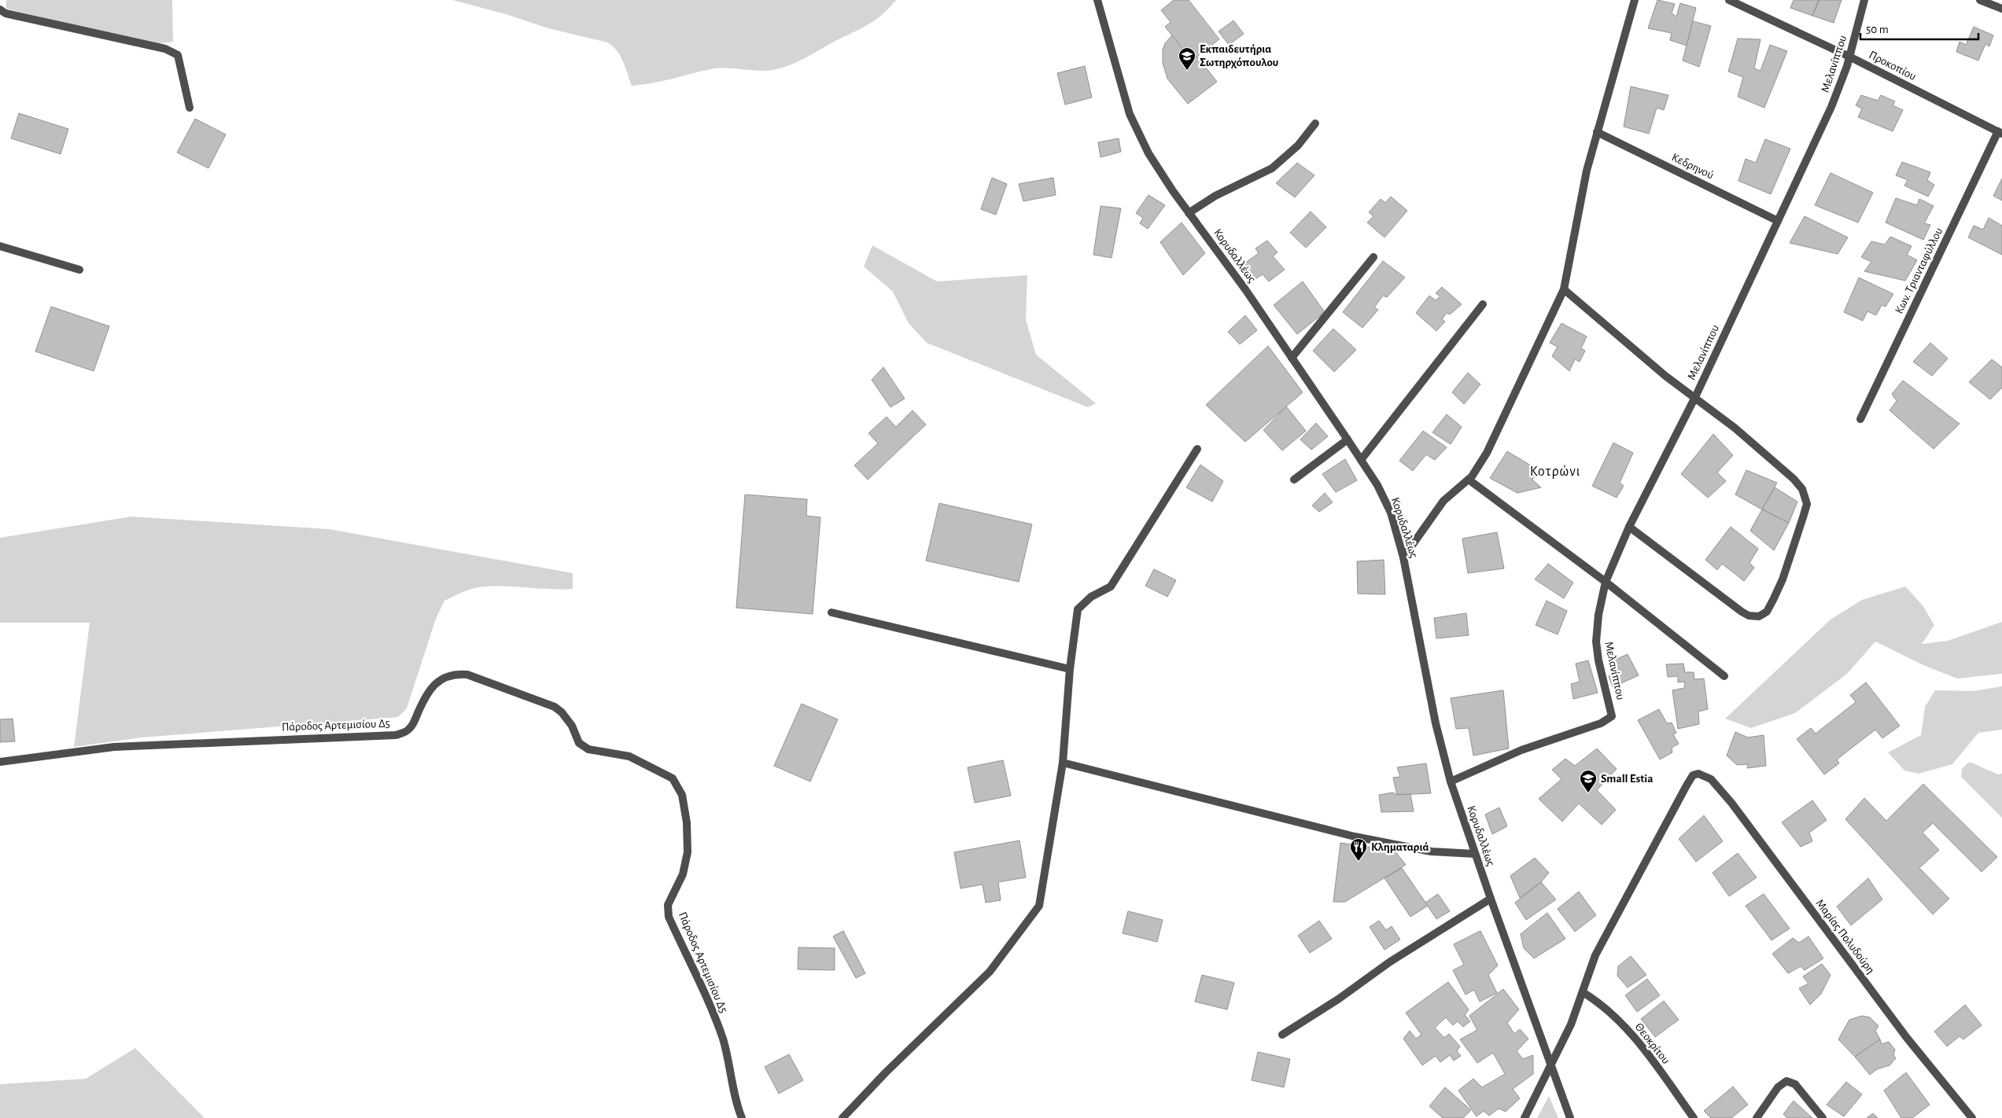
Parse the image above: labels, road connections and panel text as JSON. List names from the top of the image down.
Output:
{
  "streets": {
    "street": [
      "Μελανίππου",
      "Προκοπίου",
      "Κεδρηνού",
      "Κορυδαλλέως",
      "Κων. Τριανταφύλλου",
      "Πάροδος Αρτεμισίου Δ5",
      "Μαρίας Πολυδούρη",
      "Θεοκρίτου"
    ]
  },
  "crossings": [
    ["Μελανίππου", "Προκοπίου"],
    ["Μελανίππου", "Κεδρηνού"],
    ["Μελανίππου", "Κορυδαλλέως"],
    ["Προκοπίου", "Κων. Τριανταφύλλου"],
    ["Μαρίας Πολυδούρη", "Θεοκρίτου"]
  ],
  "districts": ["Κοτρώνι"],
  "places": {
    "school or university": ["Εκπαιδευτήρια Σωτηρχόπουλου", "Small Estia"],
    "restaurant": ["Κληματαριά"]
  },
  "scale_bar": "50 m"
}
